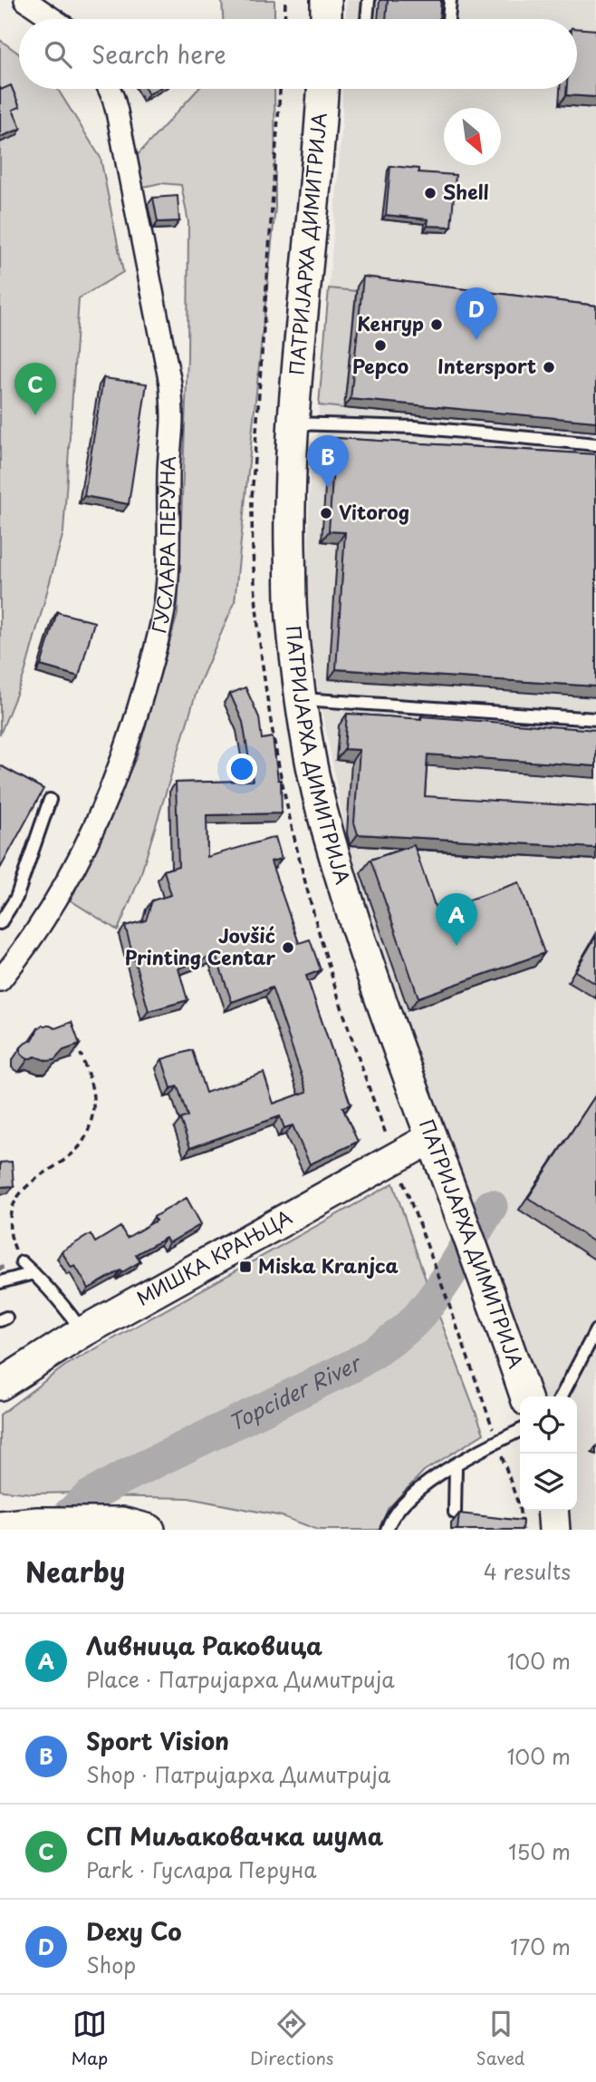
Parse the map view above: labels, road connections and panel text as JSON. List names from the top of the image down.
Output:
{
  "streets": {
    "main road": ["ПАТРИЈАРХА ДИМИТРИЈА", "МИШКА КРАЊЦА"],
    "street": ["ГУСЛАРА ПЕРУНА"]
  },
  "crossings": [
    ["ПАТРИЈАРХА ДИМИТРИЈА", "МИШКА КРАЊЦА"]
  ],
  "water": ["Topcider River"],
  "places": {
    "other": [
      "Shell",
      "Кенгур",
      "Pepco",
      "Intersport",
      "Vitorog",
      "Jovšić Printing Centar"
    ],
    "transit": ["Miska Kranjca"]
  },
  "north": "bottom right",
  "page": {
    "search": "Search here",
    "pins": [
      "D",
      "C",
      "B",
      "A"
    ],
    "heading": ["Nearby", "4 results"],
    "list": [
      {
        "mark": "A",
        "name": "Ливница Раковица",
        "note": "Place · Патријарха Димитрија",
        "value": "100 m"
      },
      {
        "mark": "B",
        "name": "Sport Vision",
        "note": "Shop · Патријарха Димитрија",
        "value": "100 m"
      },
      {
        "mark": "C",
        "name": "СП Миљаковачка шума",
        "note": "Park · Гуслара Перуна",
        "value": "150 m"
      },
      {
        "mark": "D",
        "name": "Dexy Co",
        "note": "Shop",
        "value": "170 m"
      }
    ],
    "nav": ["Map", "Directions", "Saved"]
  }
}
